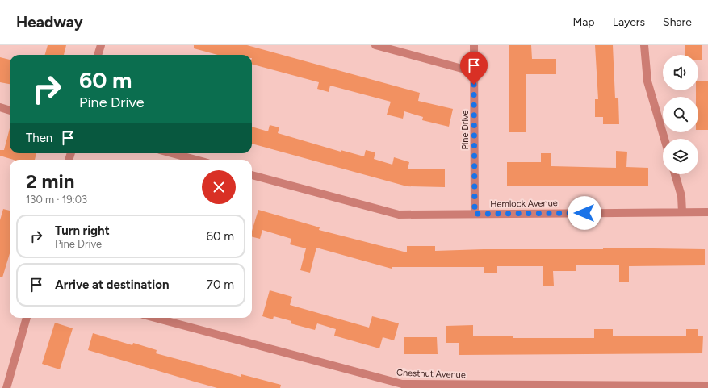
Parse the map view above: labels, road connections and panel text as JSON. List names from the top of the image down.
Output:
{
  "streets": {
    "street": ["Pine Drive", "Hemlock Avenue", "Chestnut Avenue"]
  },
  "crossings": [
    ["Pine Drive", "Hemlock Avenue"]
  ],
  "page": {
    "header": "Headway",
    "nav": ["Map", "Layers", "Share"],
    "turn": ["60 m", "Pine Drive"],
    "then": "Then",
    "heading": ["2 min", "130 m · 19:03"],
    "list": [
      {
        "name": "Turn right",
        "note": "Pine Drive",
        "value": "60 m"
      },
      {
        "name": "Arrive at destination",
        "value": "70 m"
      }
    ]
  }
}
